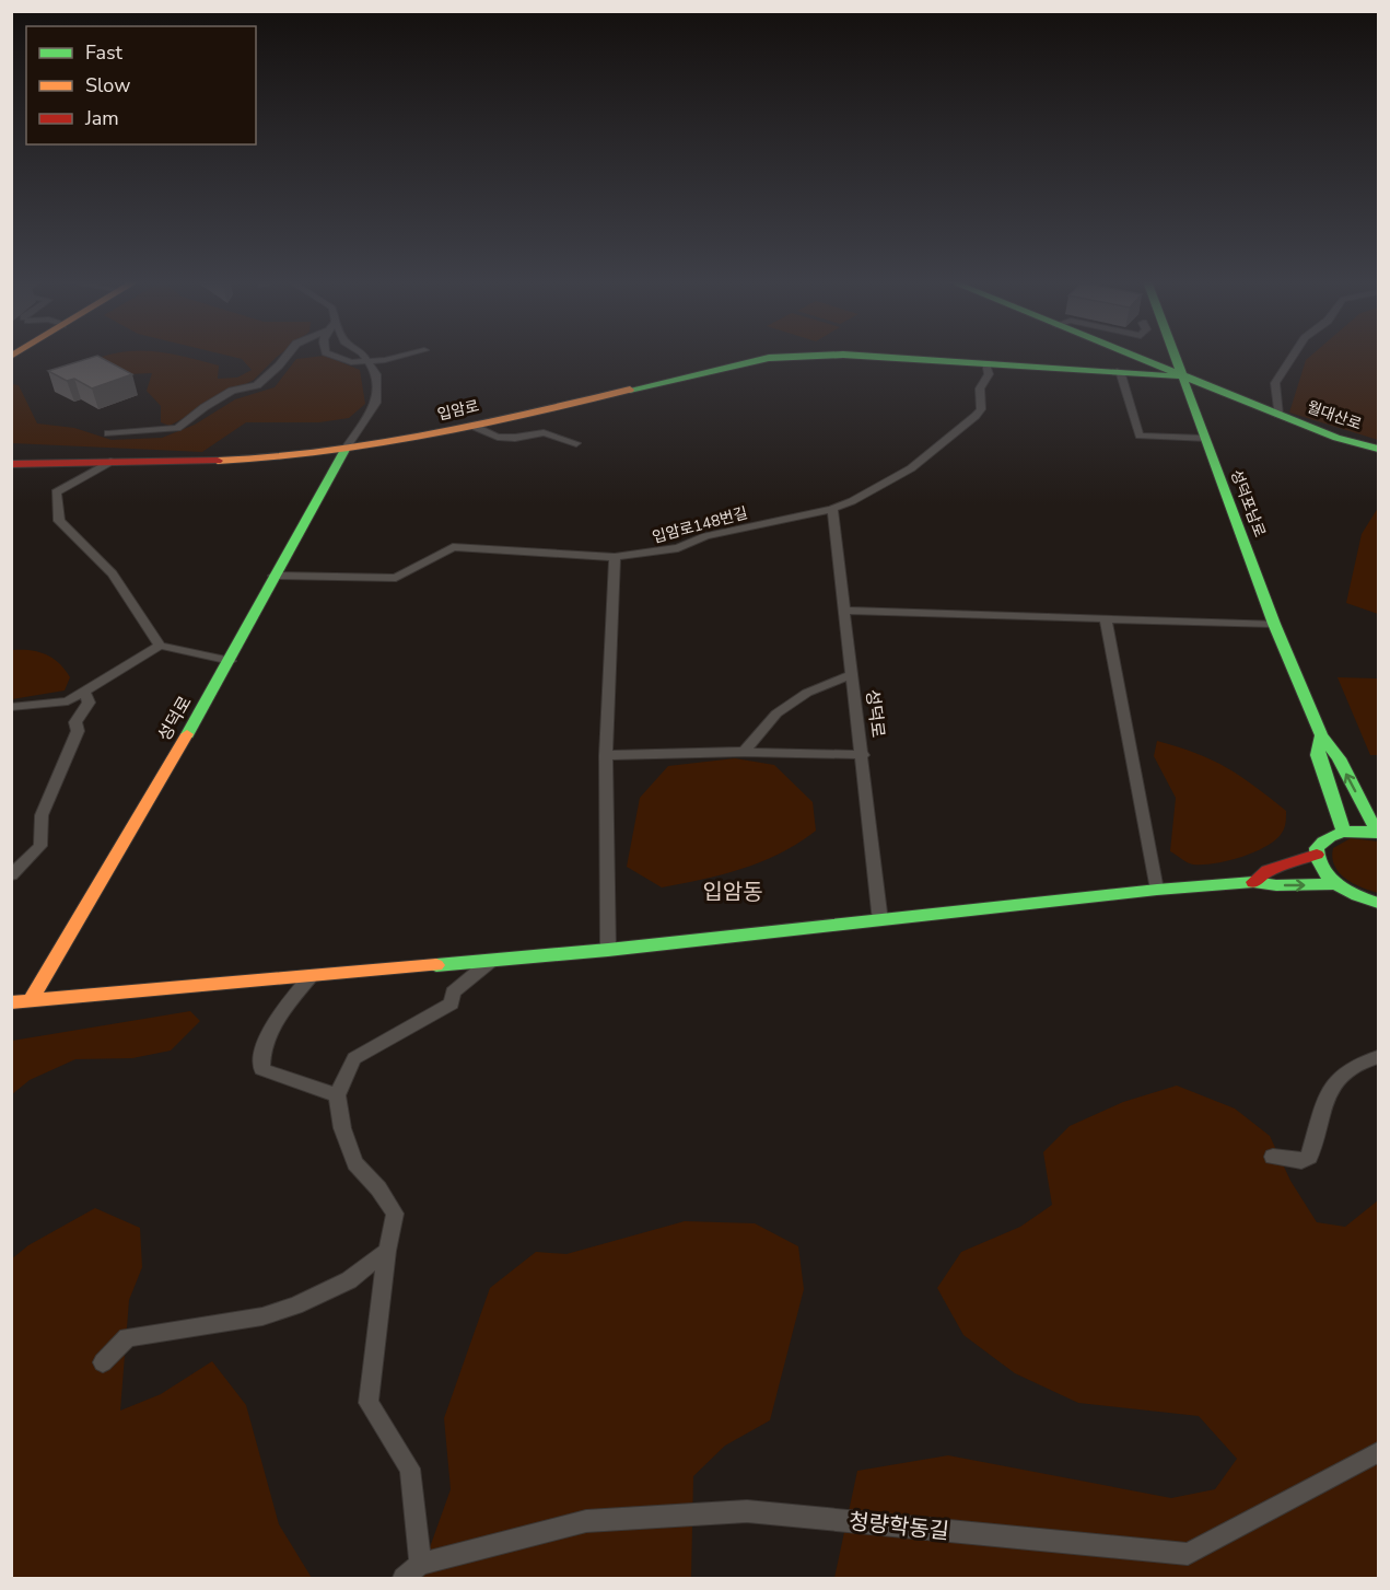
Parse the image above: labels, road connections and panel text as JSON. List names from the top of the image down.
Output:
{
  "streets": {
    "street": [
      "입암로",
      "월대산로",
      "성덕포남로",
      "입암로148번길",
      "성덕로",
      "청량학동길"
    ]
  },
  "crossings": [
    ["입암로", "월대산로"],
    ["입암로", "성덕포남로"],
    ["입암로", "입암로148번길"],
    ["입암로", "성덕로"],
    ["월대산로", "성덕포남로"],
    ["입암로148번길", "성덕로"]
  ],
  "districts": ["입암동"],
  "legend": ["Fast", "Slow", "Jam"]
}
